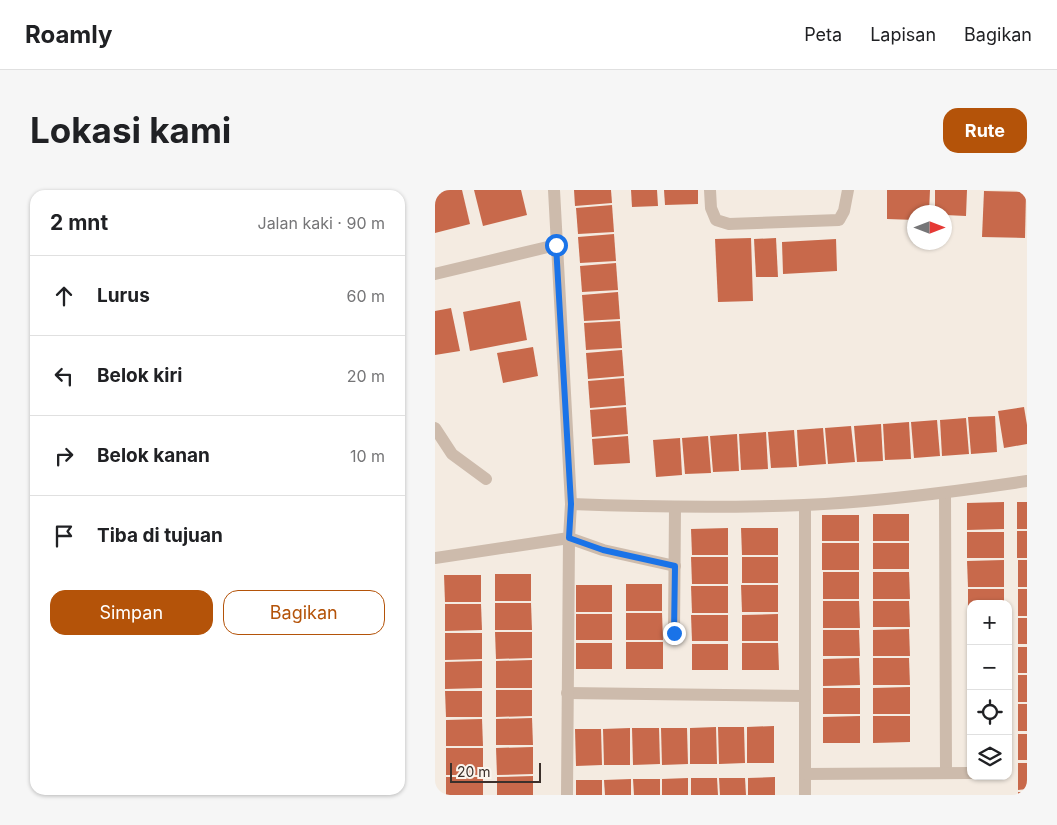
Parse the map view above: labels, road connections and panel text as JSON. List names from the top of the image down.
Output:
{
  "scale_bar": "20 m",
  "north": "right",
  "page": {
    "header": "Roamly",
    "nav": ["Peta", "Lapisan", "Bagikan"],
    "buttons": [
      "Rute",
      ["Simpan", "Bagikan"]
    ],
    "title": "Lokasi kami",
    "heading": ["2 mnt", "Jalan kaki · 90 m"],
    "list": [
      ["Lurus", "60 m"],
      ["Belok kiri", "20 m"],
      ["Belok kanan", "10 m"],
      "Tiba di tujuan"
    ],
    "map_buttons": ["+", "−"],
    "scale": "20 m"
  }
}
